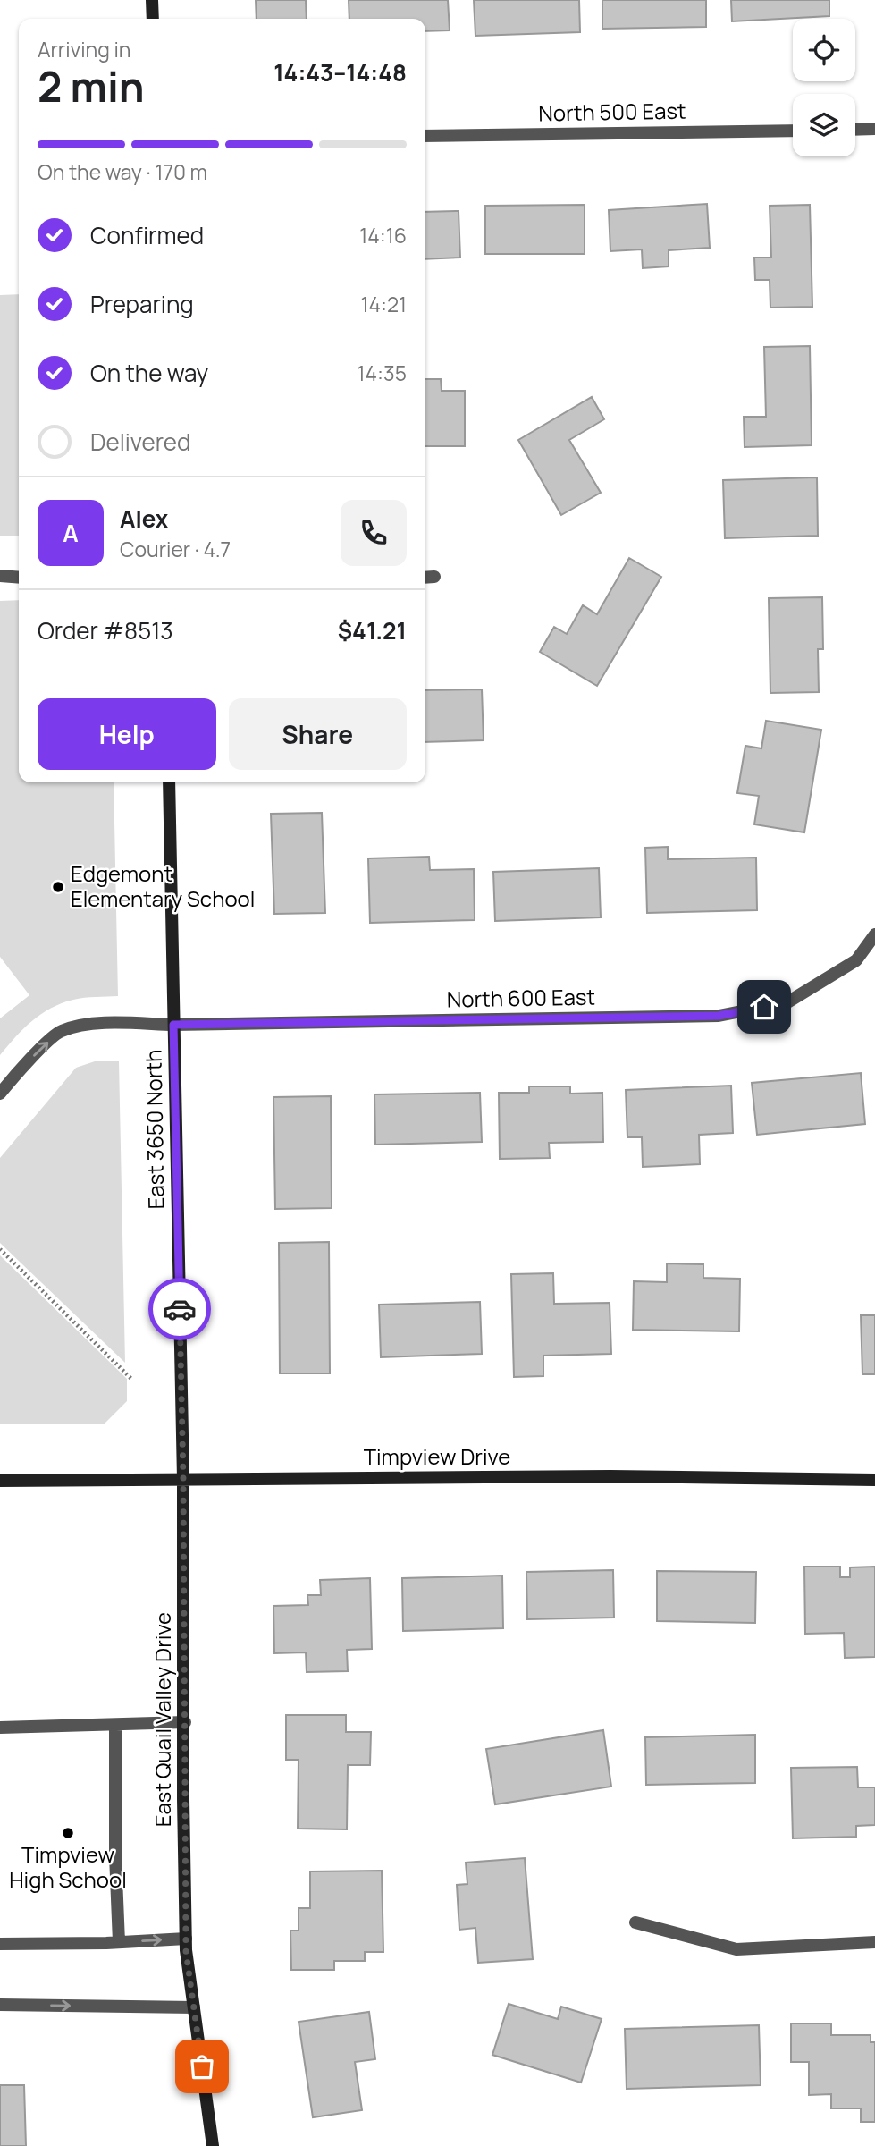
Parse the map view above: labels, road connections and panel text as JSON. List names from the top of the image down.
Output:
{
  "streets": {
    "street": [
      "North 500 East",
      "North 600 East",
      "East 3650 North",
      "Timpview Drive",
      "East Quail Valley Drive"
    ]
  },
  "crossings": [
    ["North 600 East", "East 3650 North"],
    ["East 3650 North", "Timpview Drive"],
    ["East 3650 North", "East Quail Valley Drive"],
    ["Timpview Drive", "East Quail Valley Drive"]
  ],
  "places": ["Edgemont Elementary School", "Timpview High School"],
  "page": {
    "heading": ["2 min", "Arriving in", "14:43–14:48"],
    "panel": [
      "Alex",
      "Courier · 4.7",
      "Order #8513",
      "$41.21"
    ],
    "bar": "On the way · 170 m",
    "list": [
      ["Confirmed", "14:16"],
      ["Preparing", "14:21"],
      ["On the way", "14:35"],
      "Delivered"
    ],
    "round": "A",
    "buttons": ["Help", "Share"]
  }
}
